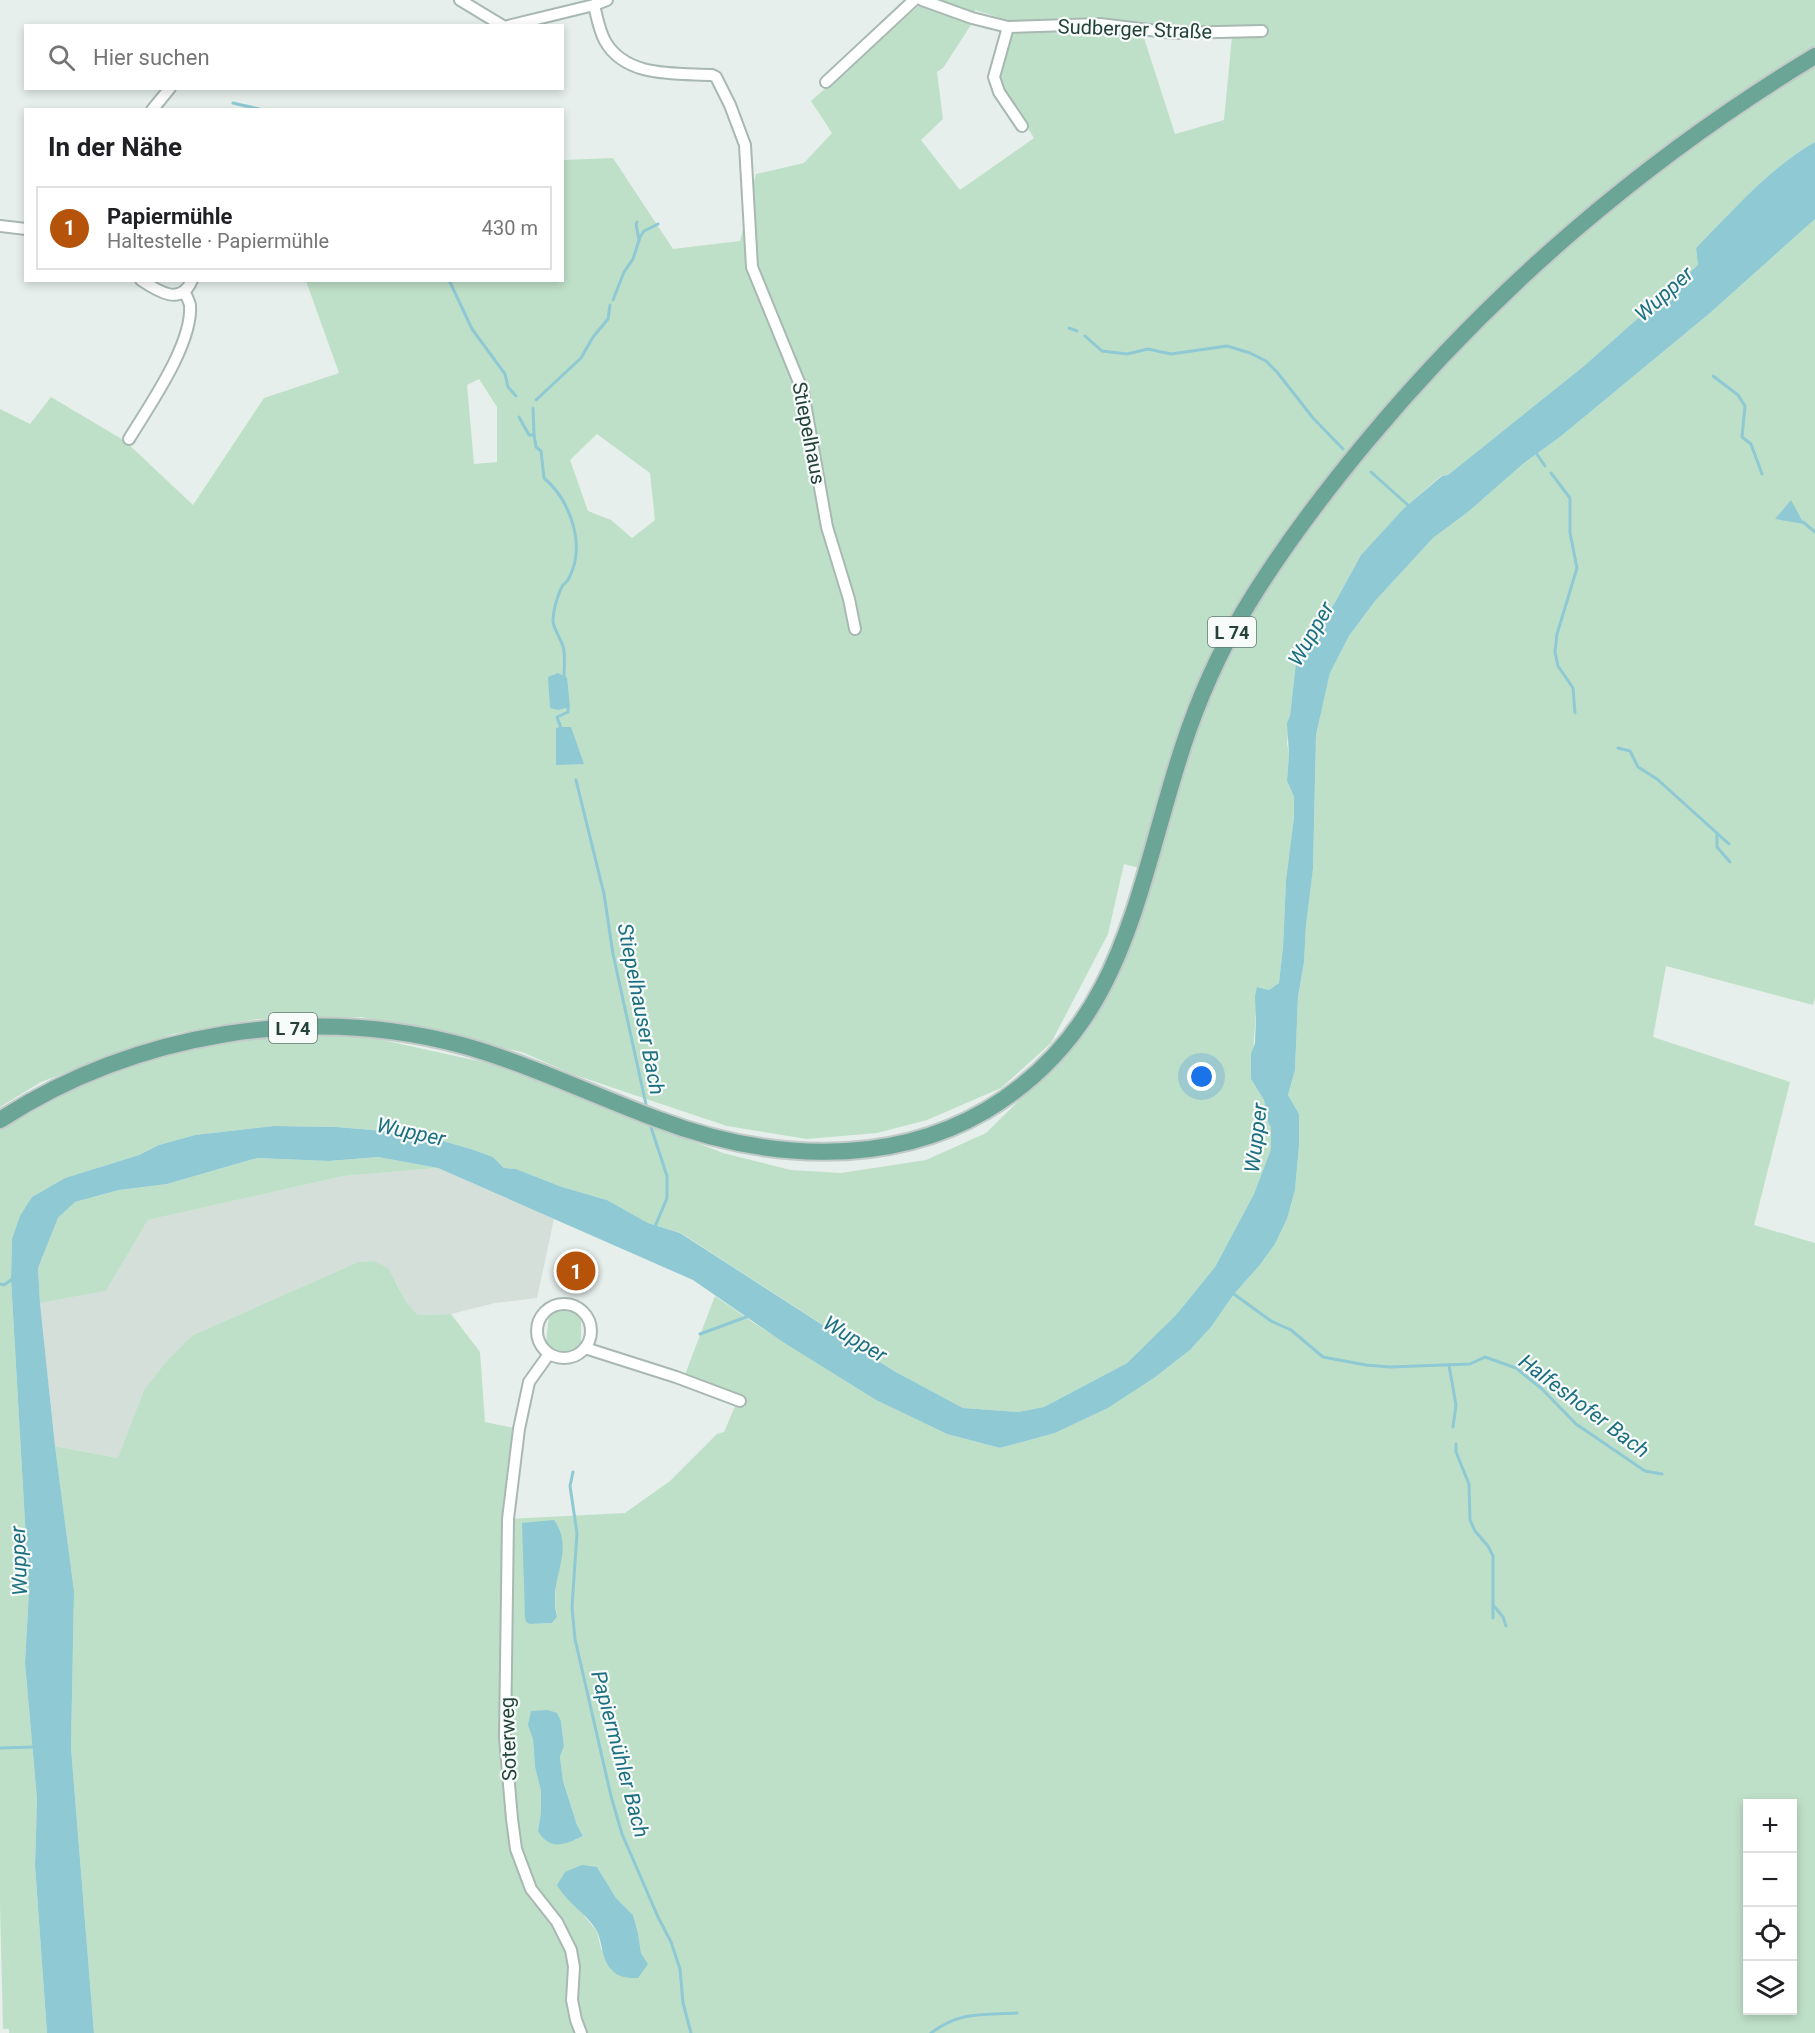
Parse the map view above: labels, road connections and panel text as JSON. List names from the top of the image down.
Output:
{
  "streets": {
    "main road": ["L 74"],
    "street": ["Sudberger Straße", "Stiepelhaus", "Soterweg"]
  },
  "water": [
    "Wupper",
    "Stiepelhauser Bach",
    "Halfeshofer Bach",
    "Papiermühler Bach"
  ],
  "page": {
    "search": "Hier suchen",
    "heading": "In der Nähe",
    "list": [
      {
        "mark": "1",
        "name": "Papiermühle",
        "note": "Haltestelle · Papiermühle",
        "value": "430 m"
      }
    ],
    "pins": "1",
    "map_buttons": ["+", "−"]
  }
}
